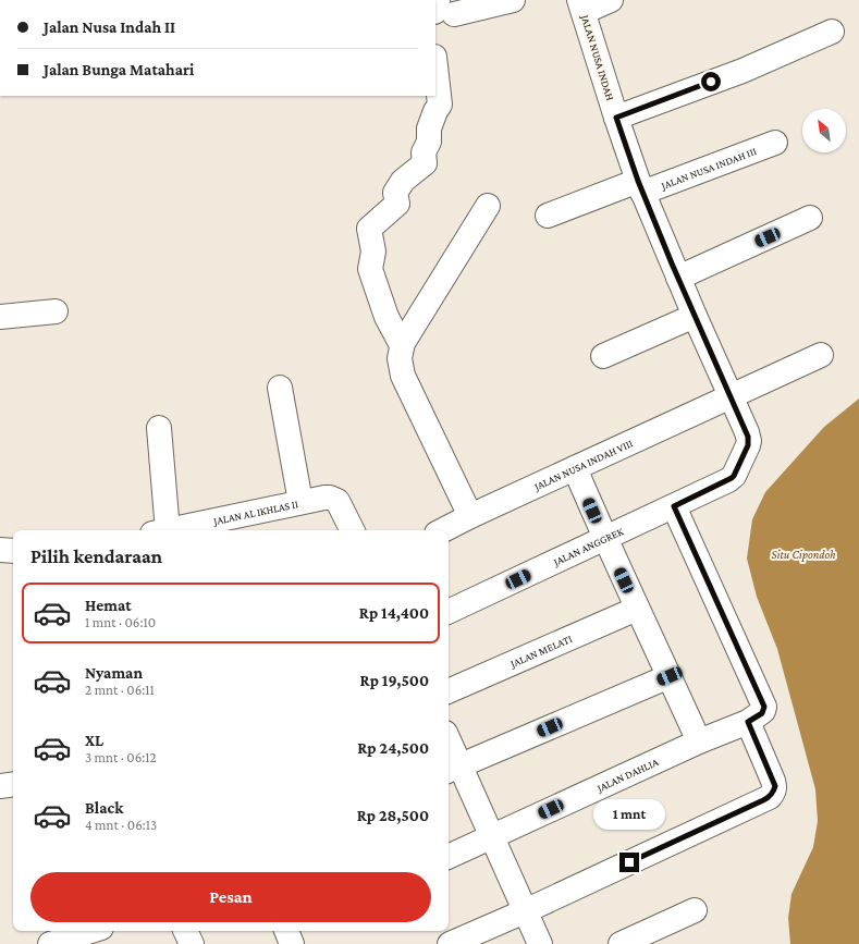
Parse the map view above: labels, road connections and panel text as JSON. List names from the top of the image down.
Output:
{
  "streets": {
    "street": [
      "JALAN NUSA INDAH",
      "JALAN NUSA INDAH III",
      "JALAN NUSA INDAH VIII",
      "JALAN AL IKHLAS II",
      "JALAN ANGGREK",
      "JALAN MELATI",
      "JALAN DAHLIA"
    ]
  },
  "crossings": [
    ["JALAN NUSA INDAH", "JALAN NUSA INDAH III"],
    ["JALAN NUSA INDAH", "JALAN NUSA INDAH VIII"],
    ["JALAN NUSA INDAH", "JALAN ANGGREK"]
  ],
  "water": ["Situ Cipondoh"],
  "north": "top left",
  "page": {
    "banner": ["Jalan Nusa Indah II", "Jalan Bunga Matahari"],
    "heading": "Pilih kendaraan",
    "list": [
      {
        "name": "Hemat",
        "note": "1 mnt · 06:10",
        "value": "Rp 14,400"
      },
      {
        "name": "Nyaman",
        "note": "2 mnt · 06:11",
        "value": "Rp 19,500"
      },
      {
        "name": "XL",
        "note": "3 mnt · 06:12",
        "value": "Rp 24,500"
      },
      {
        "name": "Black",
        "note": "4 mnt · 06:13",
        "value": "Rp 28,500"
      }
    ],
    "bubble": "1 mnt",
    "buttons": "Pesan"
  }
}
